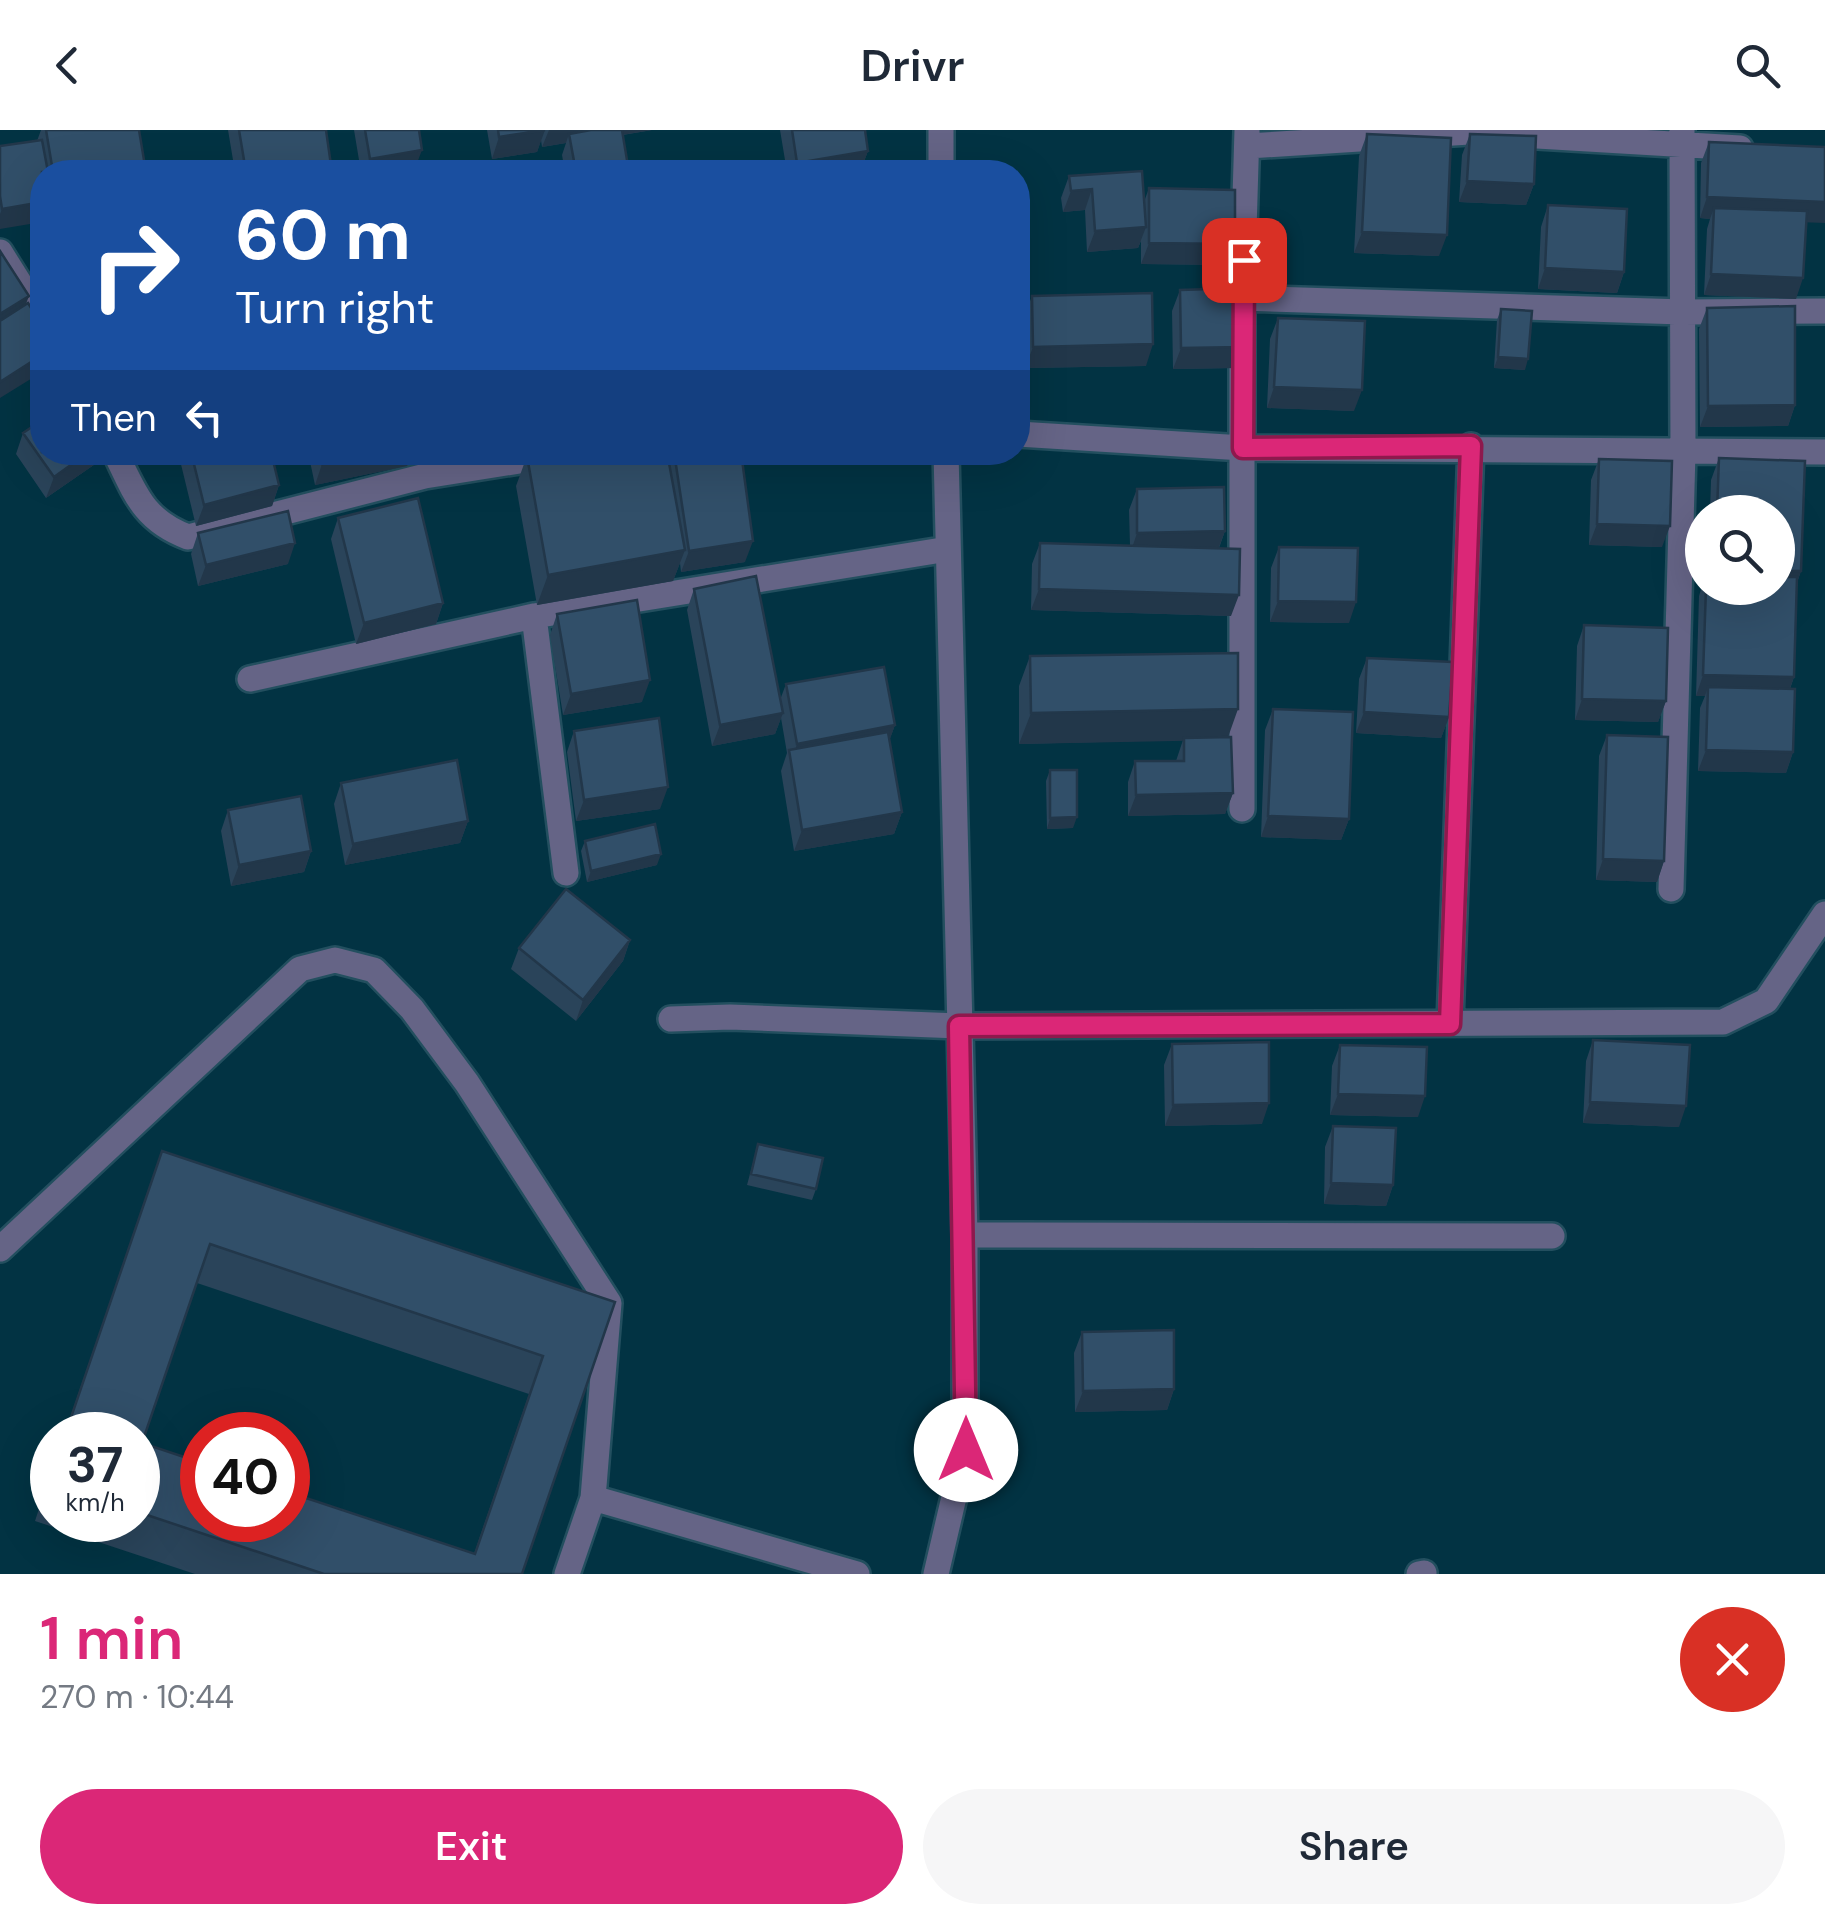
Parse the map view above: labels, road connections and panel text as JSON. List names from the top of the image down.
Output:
{
  "page": {
    "header": "Drivr",
    "turn": ["60 m", "Turn right"],
    "then": "Then",
    "speed": "37 km/h",
    "limit": "40",
    "heading": ["1 min", "270 m · 10:44"],
    "buttons": ["Exit", "Share"]
  }
}
